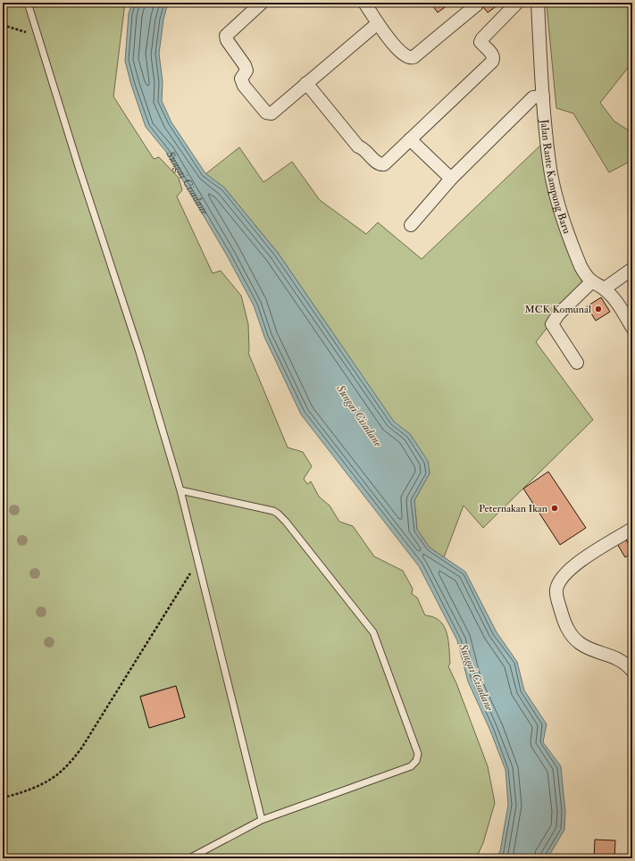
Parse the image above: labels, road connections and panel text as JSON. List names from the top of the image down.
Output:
{
  "streets": {
    "street": ["Jalan Rante Kampung Baru"]
  },
  "water": ["Sungai Cisadane"],
  "places": ["MCK Komunal", "Peternakan Ikan"]
}
